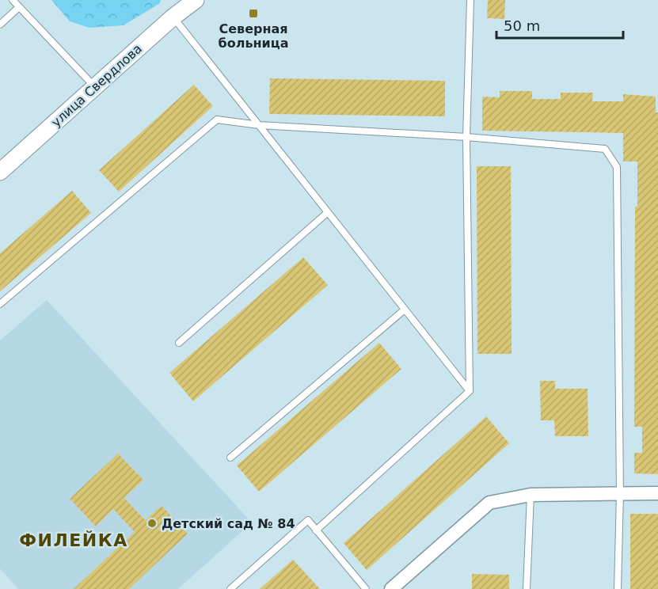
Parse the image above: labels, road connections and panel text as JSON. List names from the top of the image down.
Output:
{
  "streets": {
    "street": ["улица Свердлова"]
  },
  "districts": ["ФИЛЕЙКА"],
  "places": {
    "transit": ["Северная больница"],
    "other": ["Детский сад № 84"]
  },
  "scale_bar": "50 m"
}
